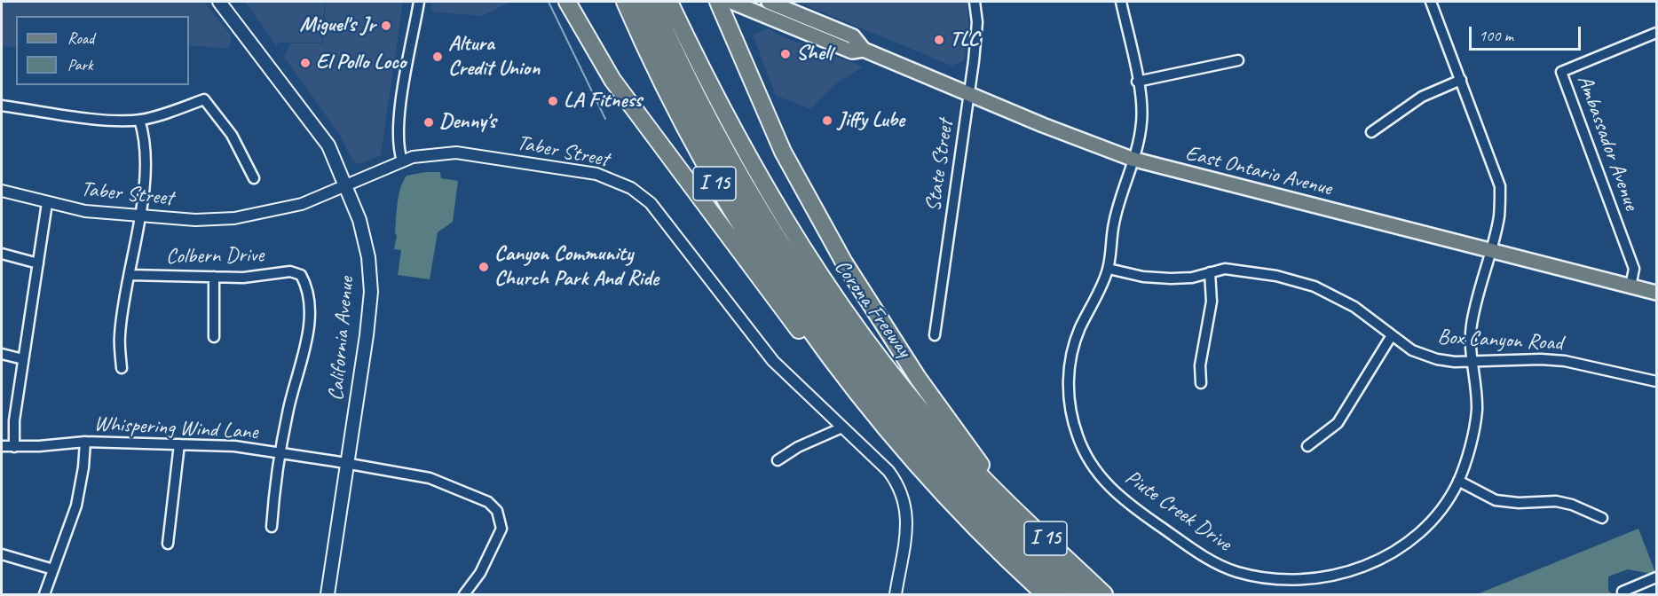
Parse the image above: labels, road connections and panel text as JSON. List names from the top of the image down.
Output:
{
  "streets": {
    "highway": ["I 15", "Corona Freeway"],
    "main road": ["East Ontario Avenue", "California Avenue"],
    "street": [
      "Ambassador Avenue",
      "Taber Street",
      "State Street",
      "Colbern Drive",
      "Box Canyon Road",
      "Whispering Wind Lane",
      "Piute Creek Drive"
    ]
  },
  "crossings": [
    ["Ambassador Avenue", "East Ontario Avenue"],
    ["Taber Street", "California Avenue"],
    ["State Street", "East Ontario Avenue"],
    ["East Ontario Avenue", "Piute Creek Drive"],
    ["Colbern Drive", "Whispering Wind Lane"],
    ["California Avenue", "Whispering Wind Lane"],
    ["Box Canyon Road", "Piute Creek Drive"]
  ],
  "places": [
    "Miguel's Jr",
    "TLC",
    "Shell",
    "Altura Credit Union",
    "El Pollo Loco",
    "LA Fitness",
    "Jiffy Lube",
    "Denny's",
    "Canyon Community Church Park And Ride"
  ],
  "legend": ["Road", "Park"],
  "scale_bar": "100 m"
}
